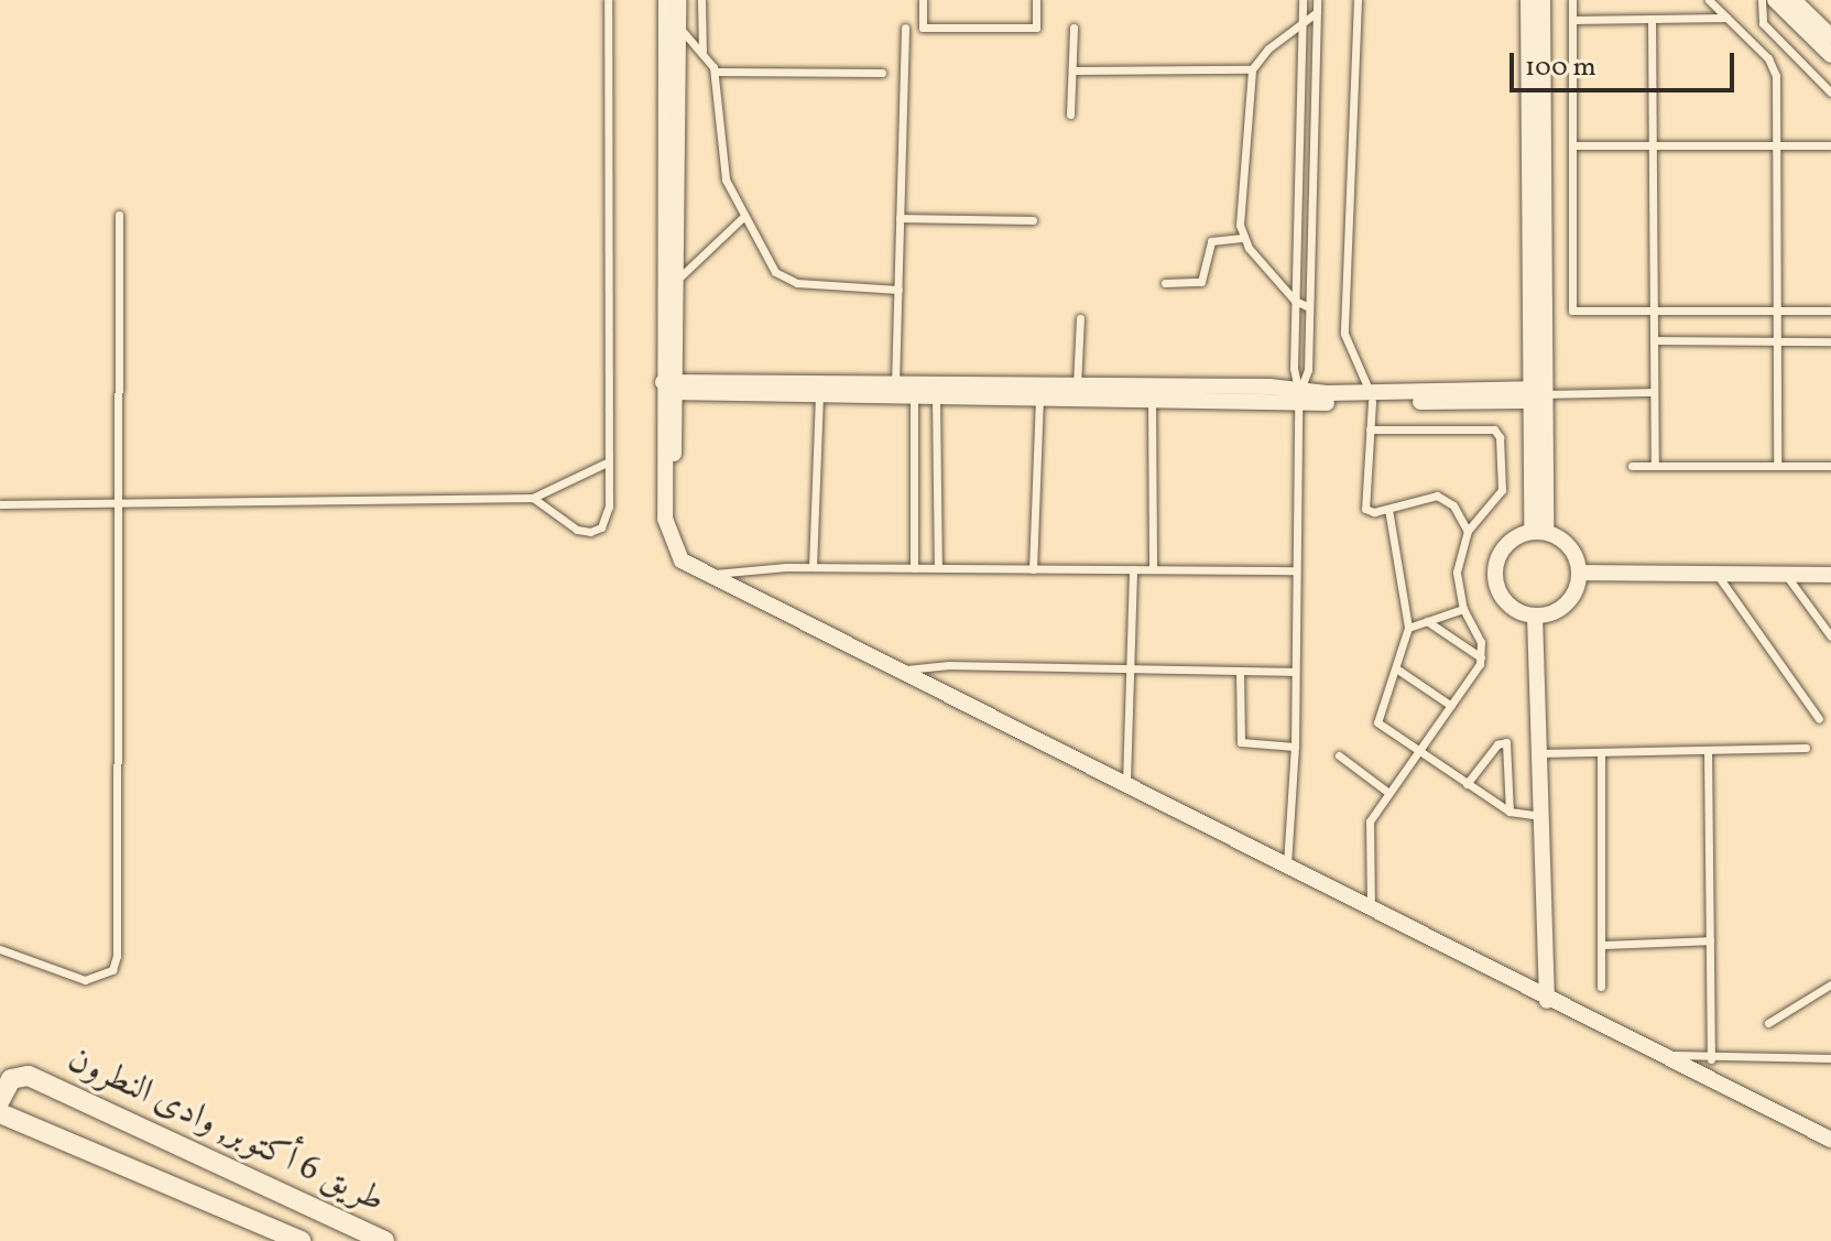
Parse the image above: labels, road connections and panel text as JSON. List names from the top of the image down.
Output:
{
  "streets": {
    "street": ["طريق 6 أكتوبر, وادى النطرون"]
  },
  "scale_bar": "100 m"
}
